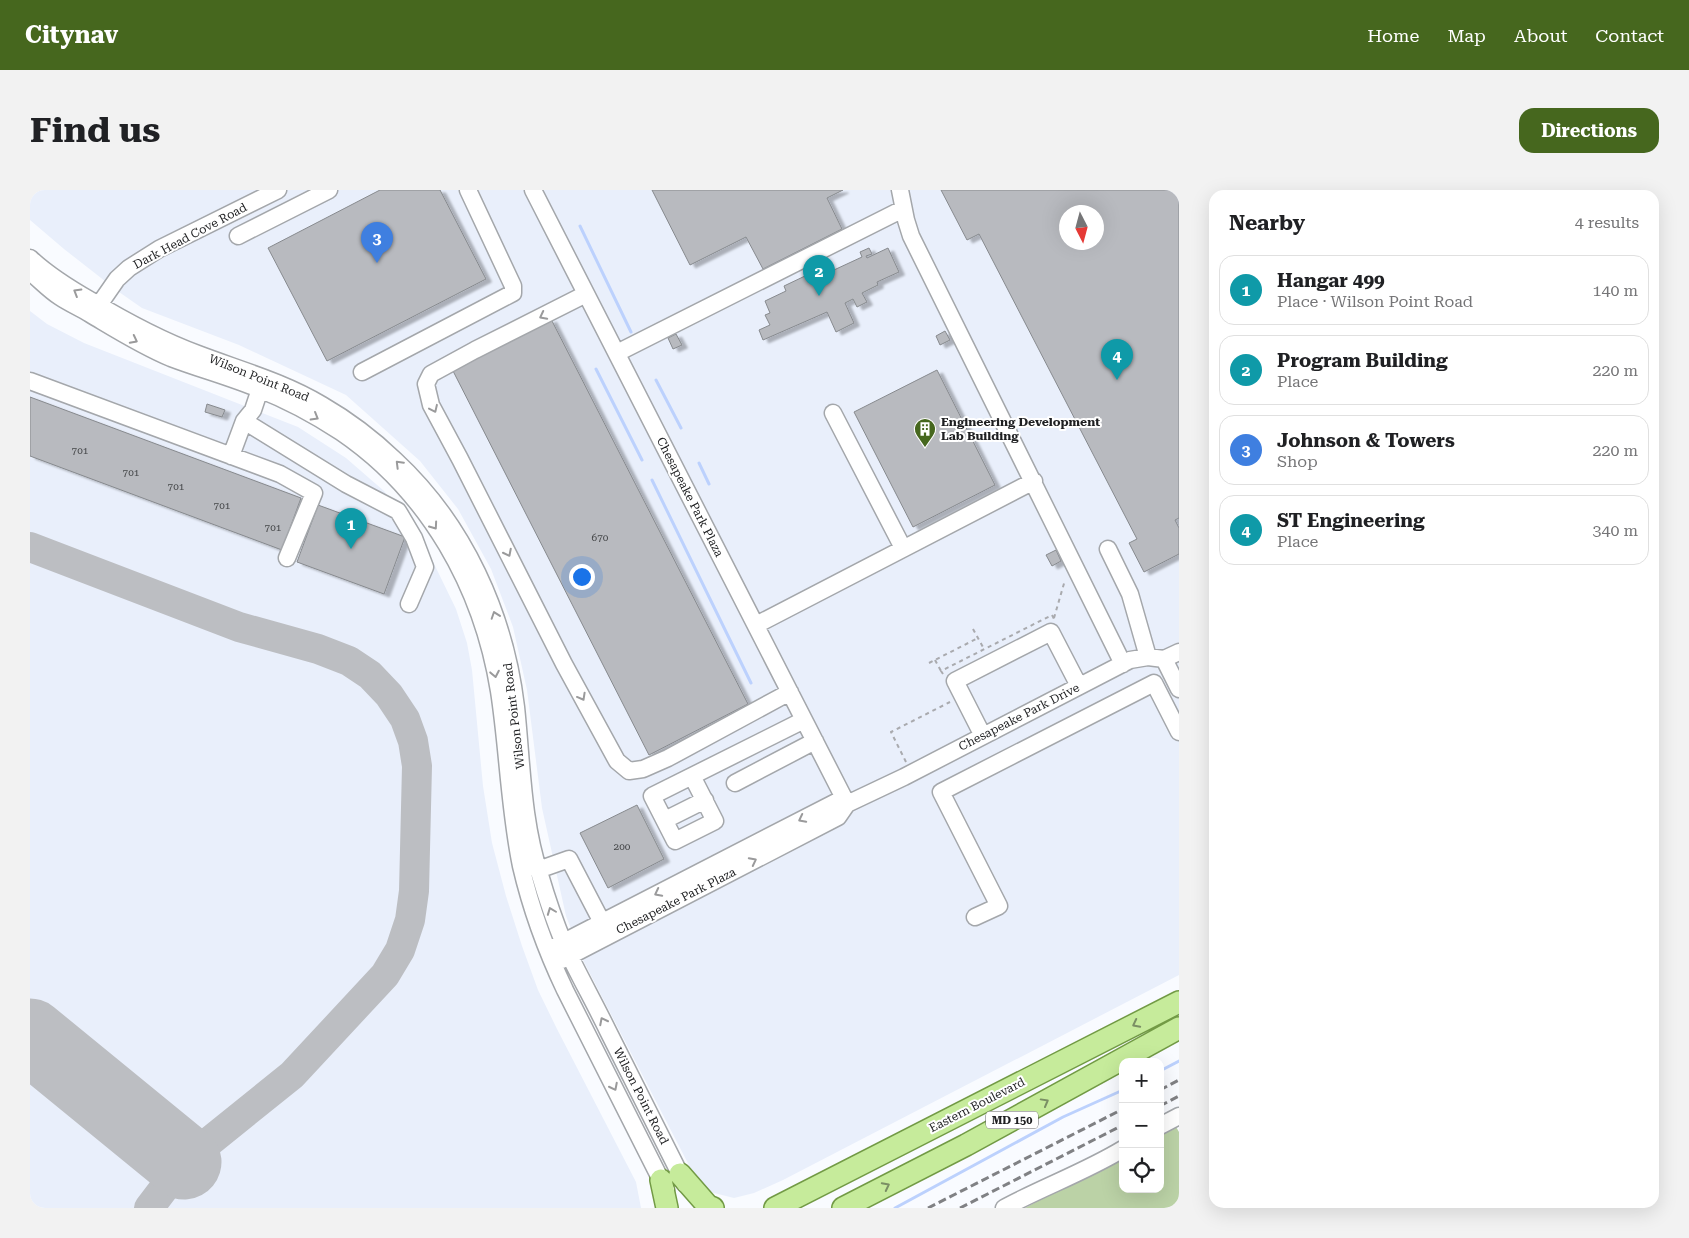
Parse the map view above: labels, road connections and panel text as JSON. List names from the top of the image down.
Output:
{
  "streets": {
    "main road": ["Eastern Boulevard", "MD 150"],
    "street": [
      "Dark Head Cove Road",
      "Wilson Point Road",
      "Chesapeake Park Plaza",
      "Chesapeake Park Drive"
    ]
  },
  "crossings": [
    ["Dark Head Cove Road", "Wilson Point Road"],
    ["Wilson Point Road", "Chesapeake Park Plaza"],
    ["Chesapeake Park Plaza", "Chesapeake Park Drive"]
  ],
  "places": {
    "building": ["Engineering Development Lab Building"]
  },
  "house_numbers": [
    "701",
    "701",
    "701",
    "701",
    "701",
    "670",
    "200"
  ],
  "north": "bottom",
  "page": {
    "header": "Citynav",
    "nav": [
      "Home",
      "Map",
      "About",
      "Contact"
    ],
    "buttons": "Directions",
    "title": "Find us",
    "heading": ["Nearby", "4 results"],
    "pins": [
      "3",
      "2",
      "4",
      "1"
    ],
    "list": [
      {
        "mark": "1",
        "name": "Hangar 499",
        "note": "Place · Wilson Point Road",
        "value": "140 m"
      },
      {
        "mark": "2",
        "name": "Program Building",
        "note": "Place",
        "value": "220 m"
      },
      {
        "mark": "3",
        "name": "Johnson & Towers",
        "note": "Shop",
        "value": "220 m"
      },
      {
        "mark": "4",
        "name": "ST Engineering",
        "note": "Place",
        "value": "340 m"
      }
    ],
    "map_buttons": ["+", "−"]
  }
}
